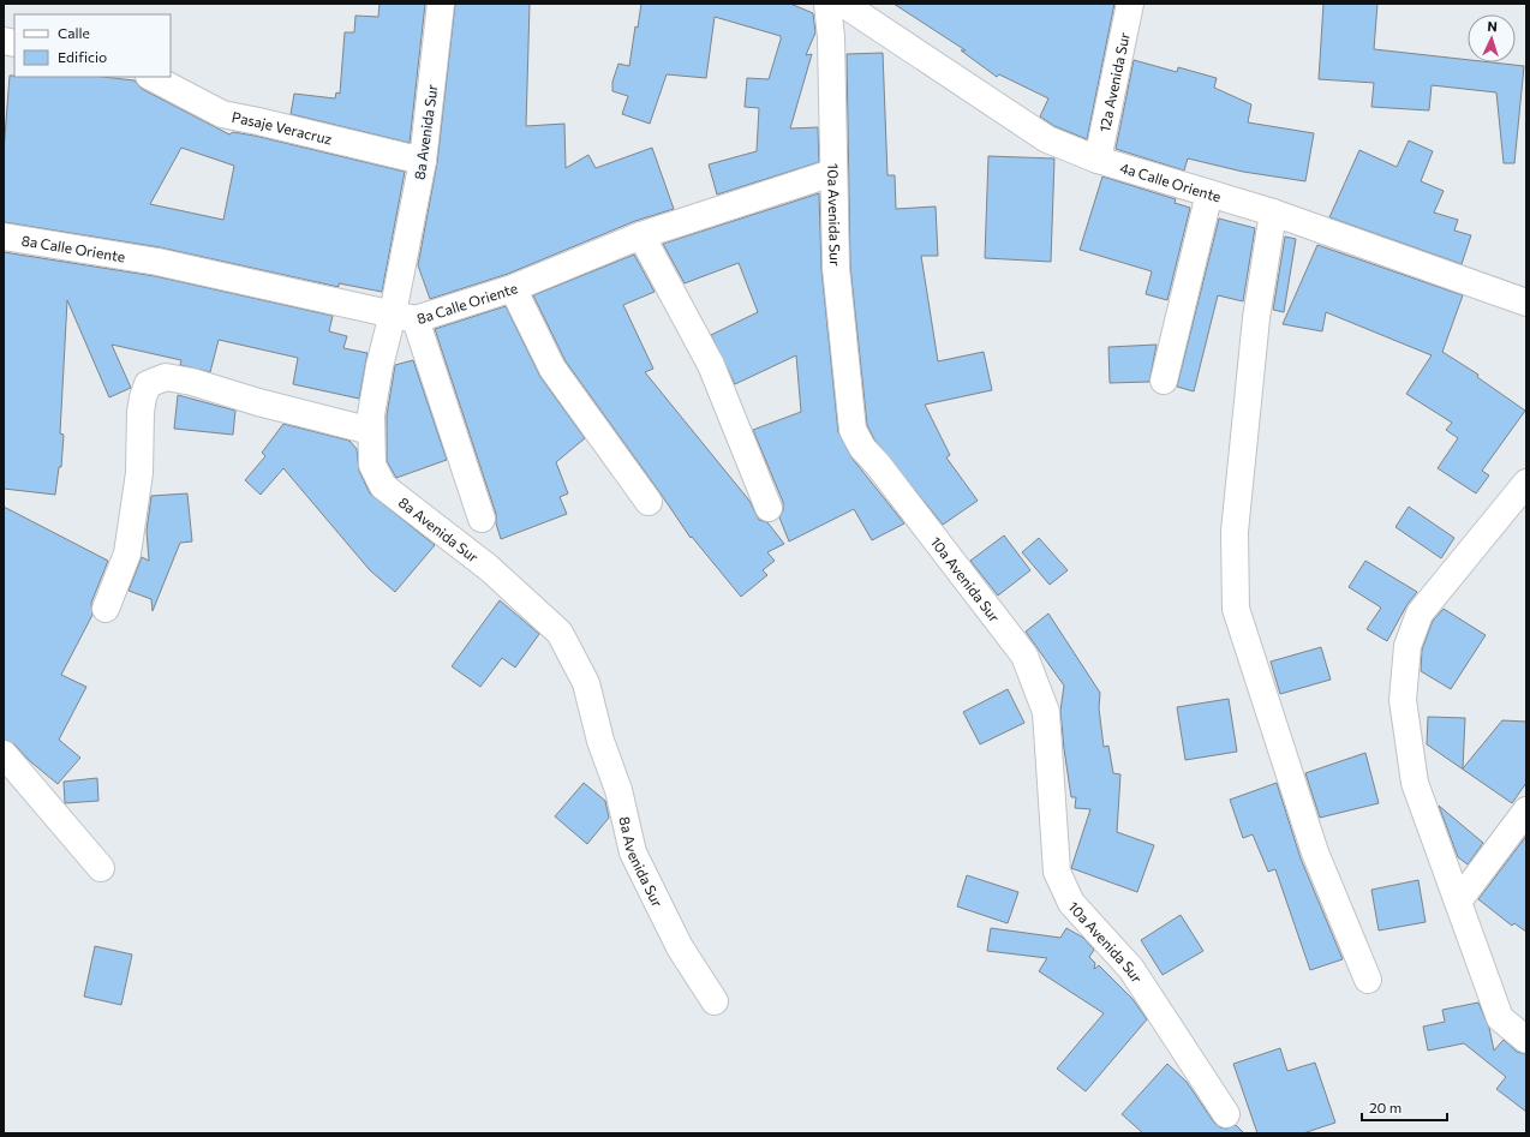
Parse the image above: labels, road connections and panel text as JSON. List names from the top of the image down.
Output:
{
  "streets": {
    "street": [
      "12a Avenida Sur",
      "Pasaje Veracruz",
      "8a Avenida Sur",
      "4a Calle Oriente",
      "10a Avenida Sur",
      "8a Calle Oriente"
    ]
  },
  "crossings": [
    ["12a Avenida Sur", "4a Calle Oriente"],
    ["Pasaje Veracruz", "8a Avenida Sur"],
    ["8a Avenida Sur", "8a Calle Oriente"],
    ["10a Avenida Sur", "8a Calle Oriente"]
  ],
  "legend": ["Calle", "Edificio"],
  "scale_bar": "20 m",
  "north": "top"
}
